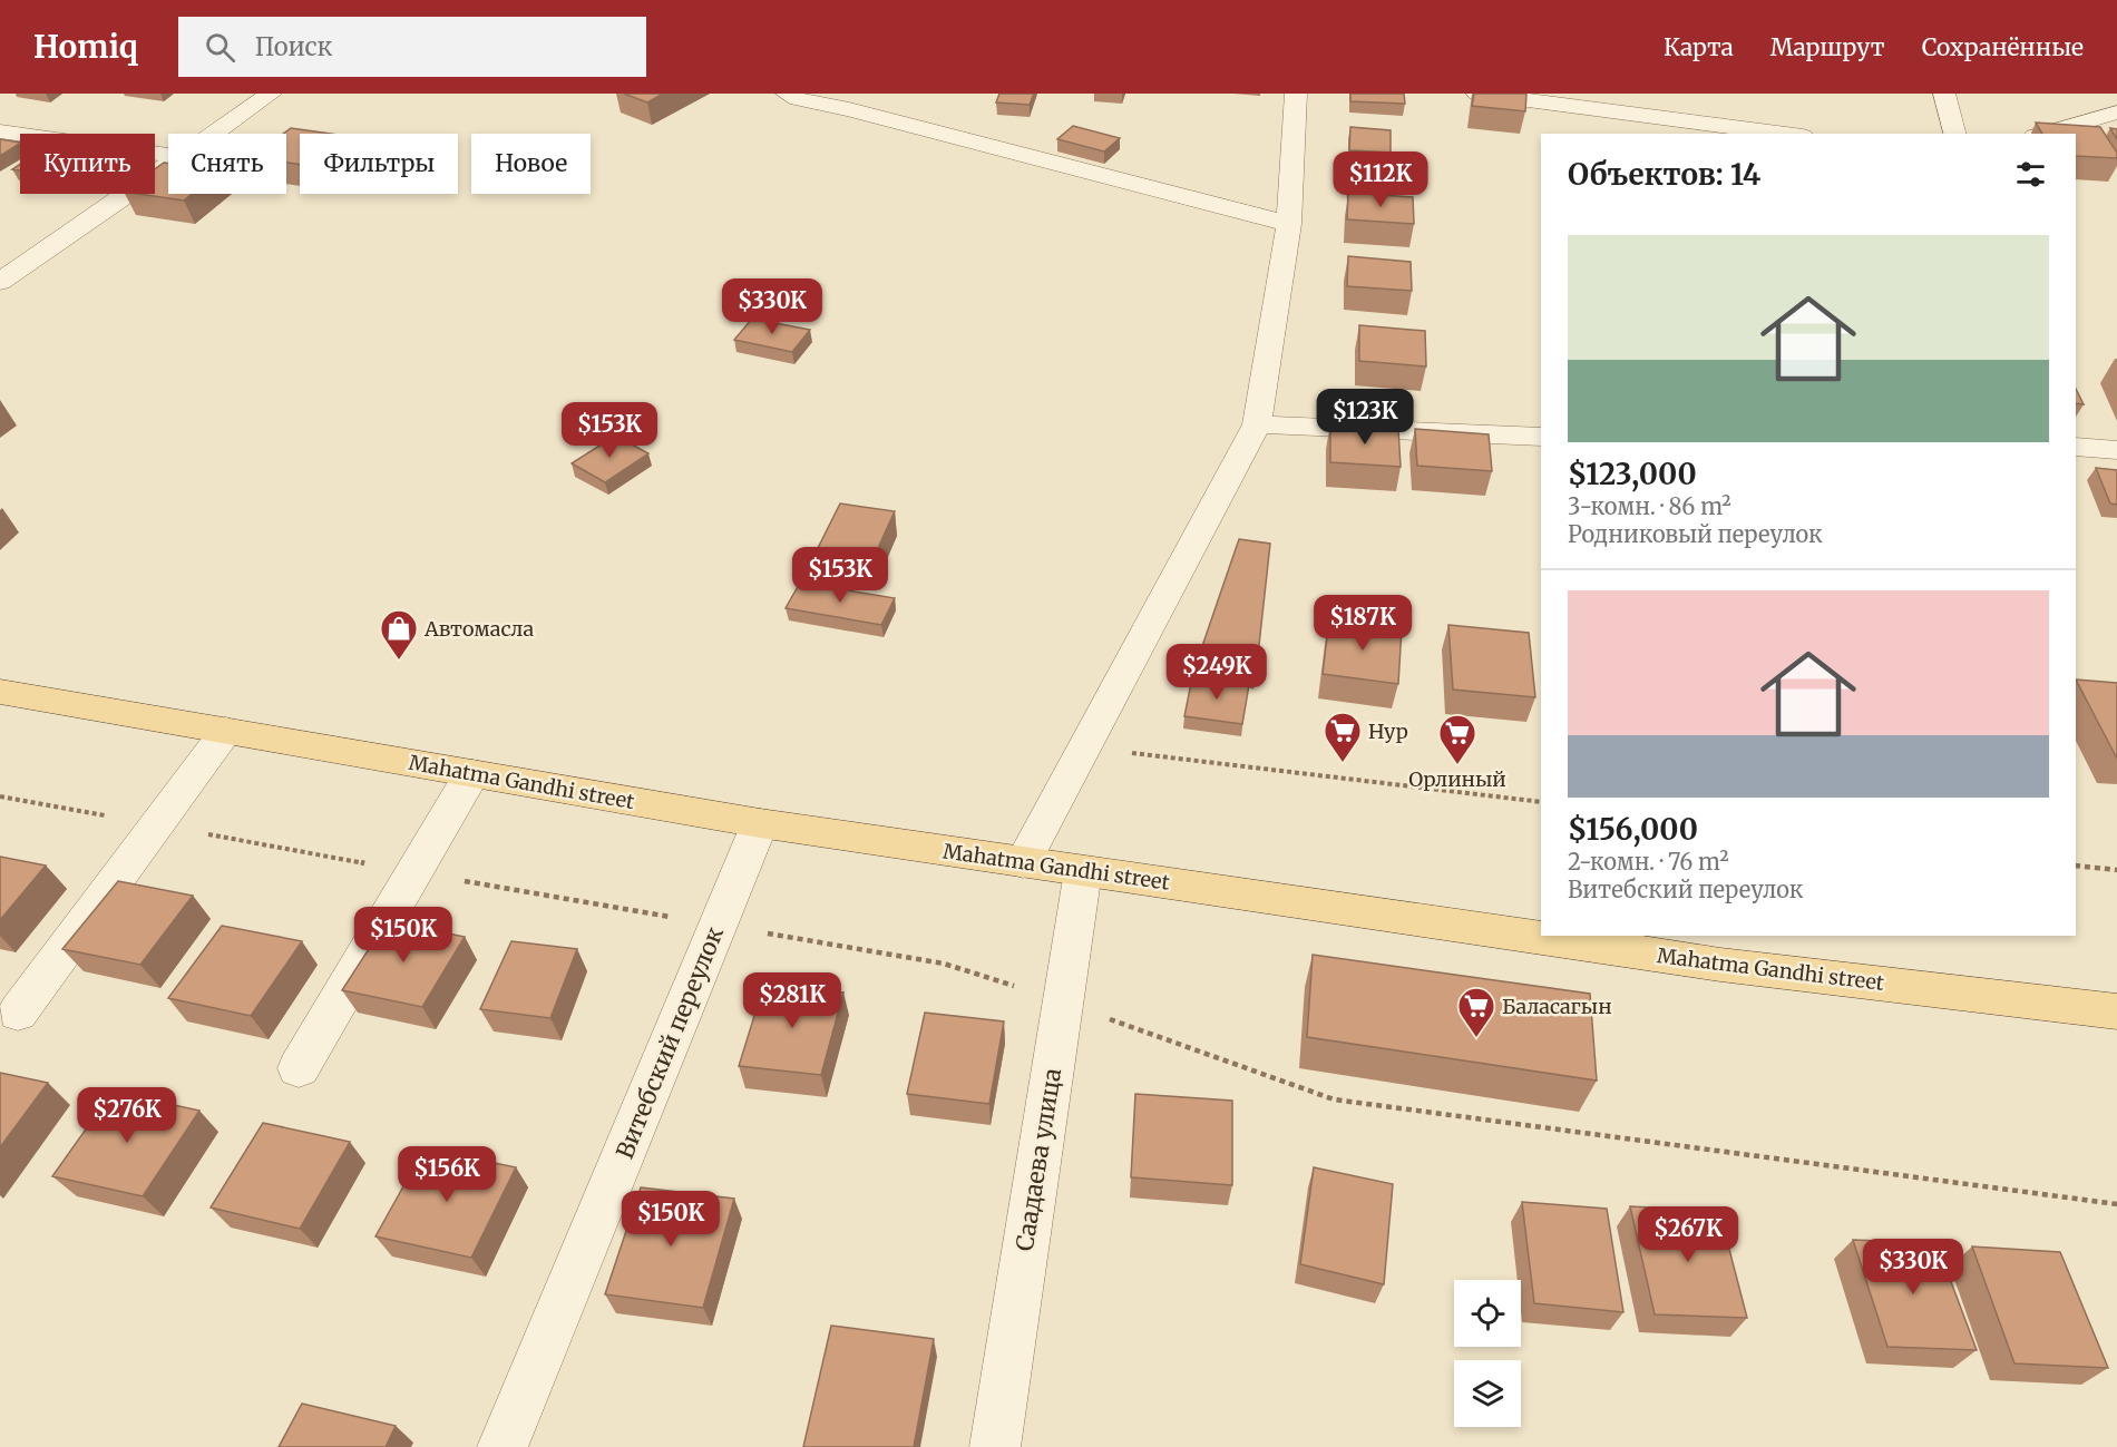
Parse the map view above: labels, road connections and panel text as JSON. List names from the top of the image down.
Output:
{
  "streets": {
    "main road": ["Mahatma Gandhi street"],
    "street": ["Витебский переулок", "Саадаева улица"]
  },
  "crossings": [
    ["Mahatma Gandhi street", "Витебский переулок"],
    ["Mahatma Gandhi street", "Саадаева улица"]
  ],
  "places": {
    "shop": ["Автомасла"],
    "supermarket": ["Нур", "Орлиный", "Баласагын"]
  },
  "page": {
    "header": "Homiq",
    "search": "Поиск",
    "nav": ["Карта", "Маршрут", "Сохранённые"],
    "chip": [
      "Купить",
      "Снять",
      "Фильтры",
      "Новое"
    ],
    "heading": "Объектов: 14",
    "price": [
      "$112K",
      "$330K",
      "$123K",
      "$153K",
      "$153K",
      "$187K",
      "$249K",
      "$150K",
      "$281K",
      "$276K",
      "$156K",
      "$150K",
      "$267K",
      "$330K"
    ],
    "list": [
      {
        "name": "$123,000",
        "note": "3-комн. · 86 m² · Родниковый переулок"
      },
      {
        "name": "$156,000",
        "note": "2-комн. · 76 m² · Витебский переулок"
      }
    ]
  }
}
